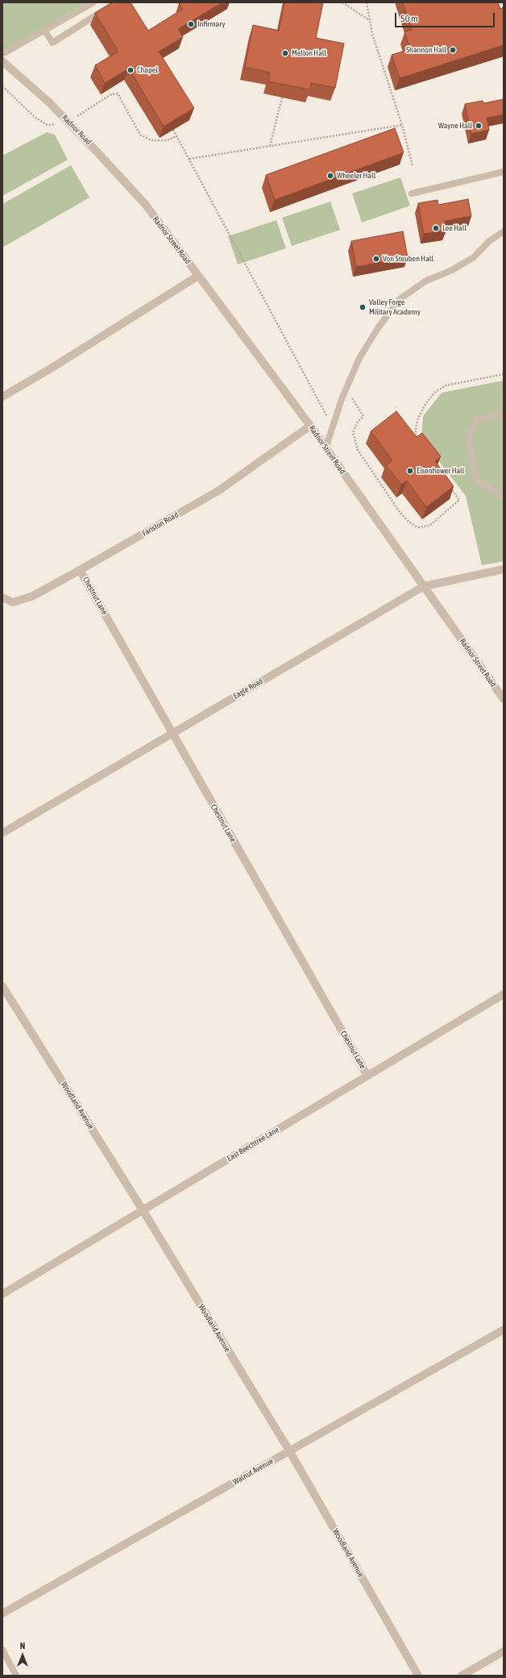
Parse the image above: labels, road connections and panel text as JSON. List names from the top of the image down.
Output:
{
  "streets": {
    "street": [
      "Radnor Road",
      "Radnor Street Road",
      "Fariston Road",
      "Chestnut Lane",
      "Eagle Road",
      "Woodland Avenue",
      "East Beechtree Lane",
      "Walnut Avenue"
    ]
  },
  "crossings": [
    ["Radnor Road", "Radnor Street Road"],
    ["Radnor Street Road", "Fariston Road"],
    ["Radnor Street Road", "Eagle Road"],
    ["Fariston Road", "Chestnut Lane"],
    ["Chestnut Lane", "Eagle Road"],
    ["Chestnut Lane", "East Beechtree Lane"],
    ["Woodland Avenue", "East Beechtree Lane"],
    ["Woodland Avenue", "Walnut Avenue"]
  ],
  "places": [
    "Infirmary",
    "Shannon Hall",
    "Mellon Hall",
    "Chapel",
    "Wayne Hall",
    "Wheeler Hall",
    "Lee Hall",
    "Von Steuben Hall",
    "Valley Forge Military Academy",
    "Eisenhower Hall"
  ],
  "scale_bar": "50 m",
  "north": "top"
}
